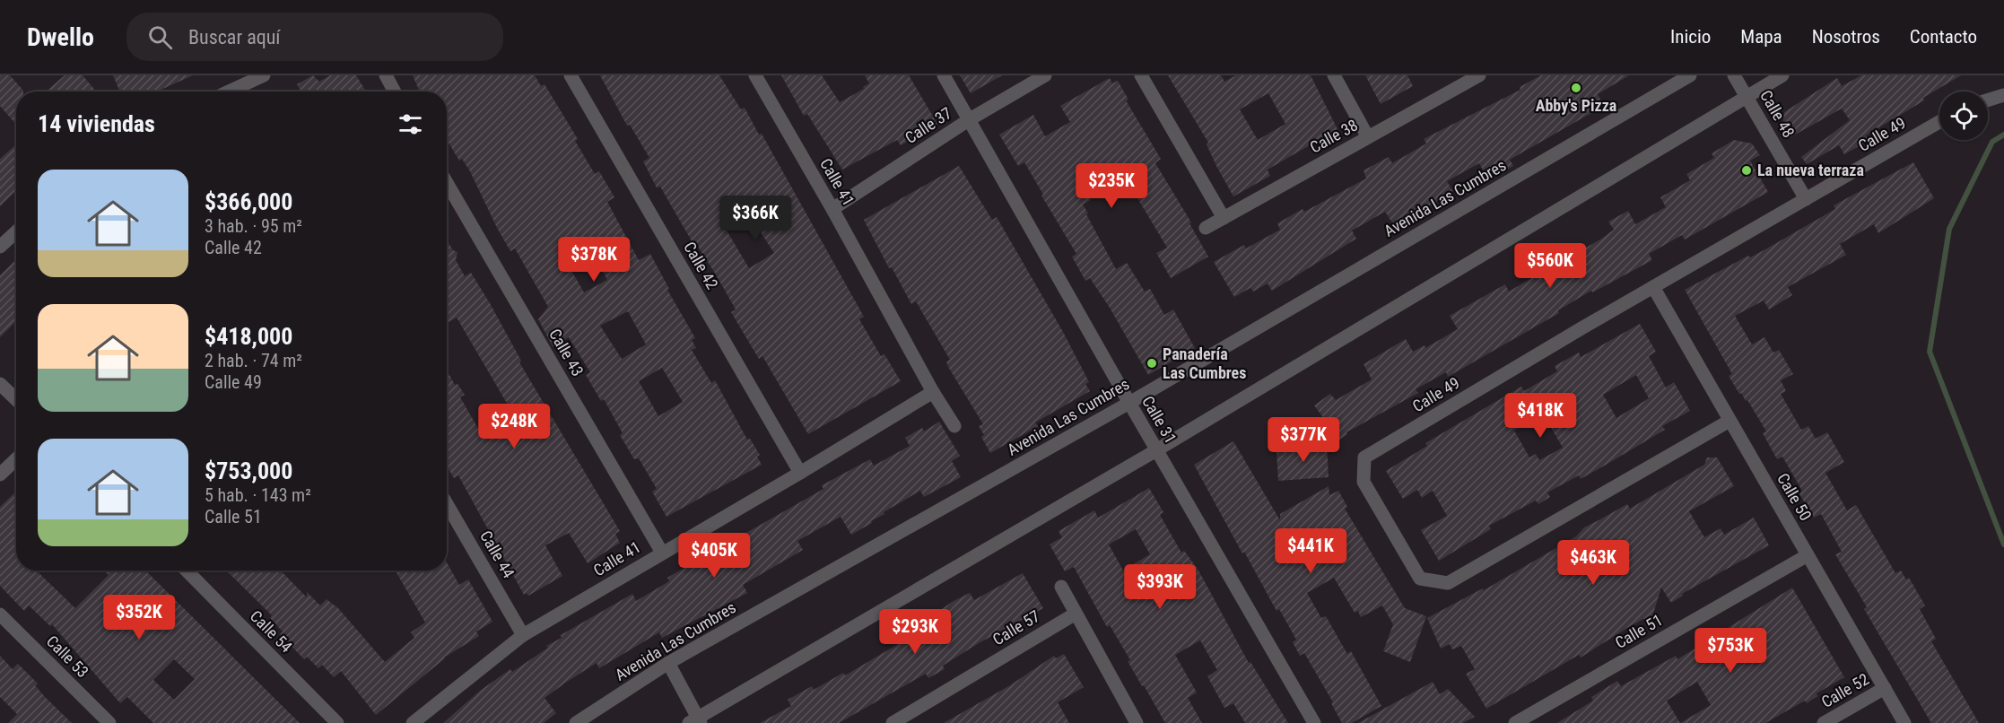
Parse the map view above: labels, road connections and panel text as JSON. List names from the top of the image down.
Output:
{
  "streets": {
    "street": [
      "Calle 48",
      "Calle 37",
      "Calle 49",
      "Calle 38",
      "Calle 41",
      "Avenida Las Cumbres",
      "Calle 42",
      "Calle 43",
      "Calle 31",
      "Calle 50",
      "Calle 44",
      "Calle 57",
      "Calle 54",
      "Calle 51",
      "Calle 53",
      "Calle 52"
    ]
  },
  "crossings": [
    ["Calle 48", "Calle 49"],
    ["Calle 37", "Calle 41"],
    ["Calle 37", "Calle 31"],
    ["Calle 49", "Calle 50"],
    ["Calle 41", "Calle 42"],
    ["Calle 41", "Calle 43"],
    ["Calle 41", "Calle 44"],
    ["Avenida Las Cumbres", "Calle 31"],
    ["Calle 50", "Calle 51"],
    ["Calle 50", "Calle 52"]
  ],
  "places": ["Abby's Pizza", "La nueva terraza", "Panadería Las Cumbres"],
  "page": {
    "header": "Dwello",
    "search": "Buscar aquí",
    "nav": [
      "Inicio",
      "Mapa",
      "Nosotros",
      "Contacto"
    ],
    "heading": "14 viviendas",
    "list": [
      {
        "name": "$366,000",
        "note": "3 hab. · 95 m² · Calle 42"
      },
      {
        "name": "$418,000",
        "note": "2 hab. · 74 m² · Calle 49"
      },
      {
        "name": "$753,000",
        "note": "5 hab. · 143 m² · Calle 51"
      }
    ],
    "price": [
      "$235K",
      "$366K",
      "$378K",
      "$560K",
      "$418K",
      "$248K",
      "$377K",
      "$441K",
      "$405K",
      "$463K",
      "$393K",
      "$352K",
      "$293K",
      "$753K"
    ]
  }
}
